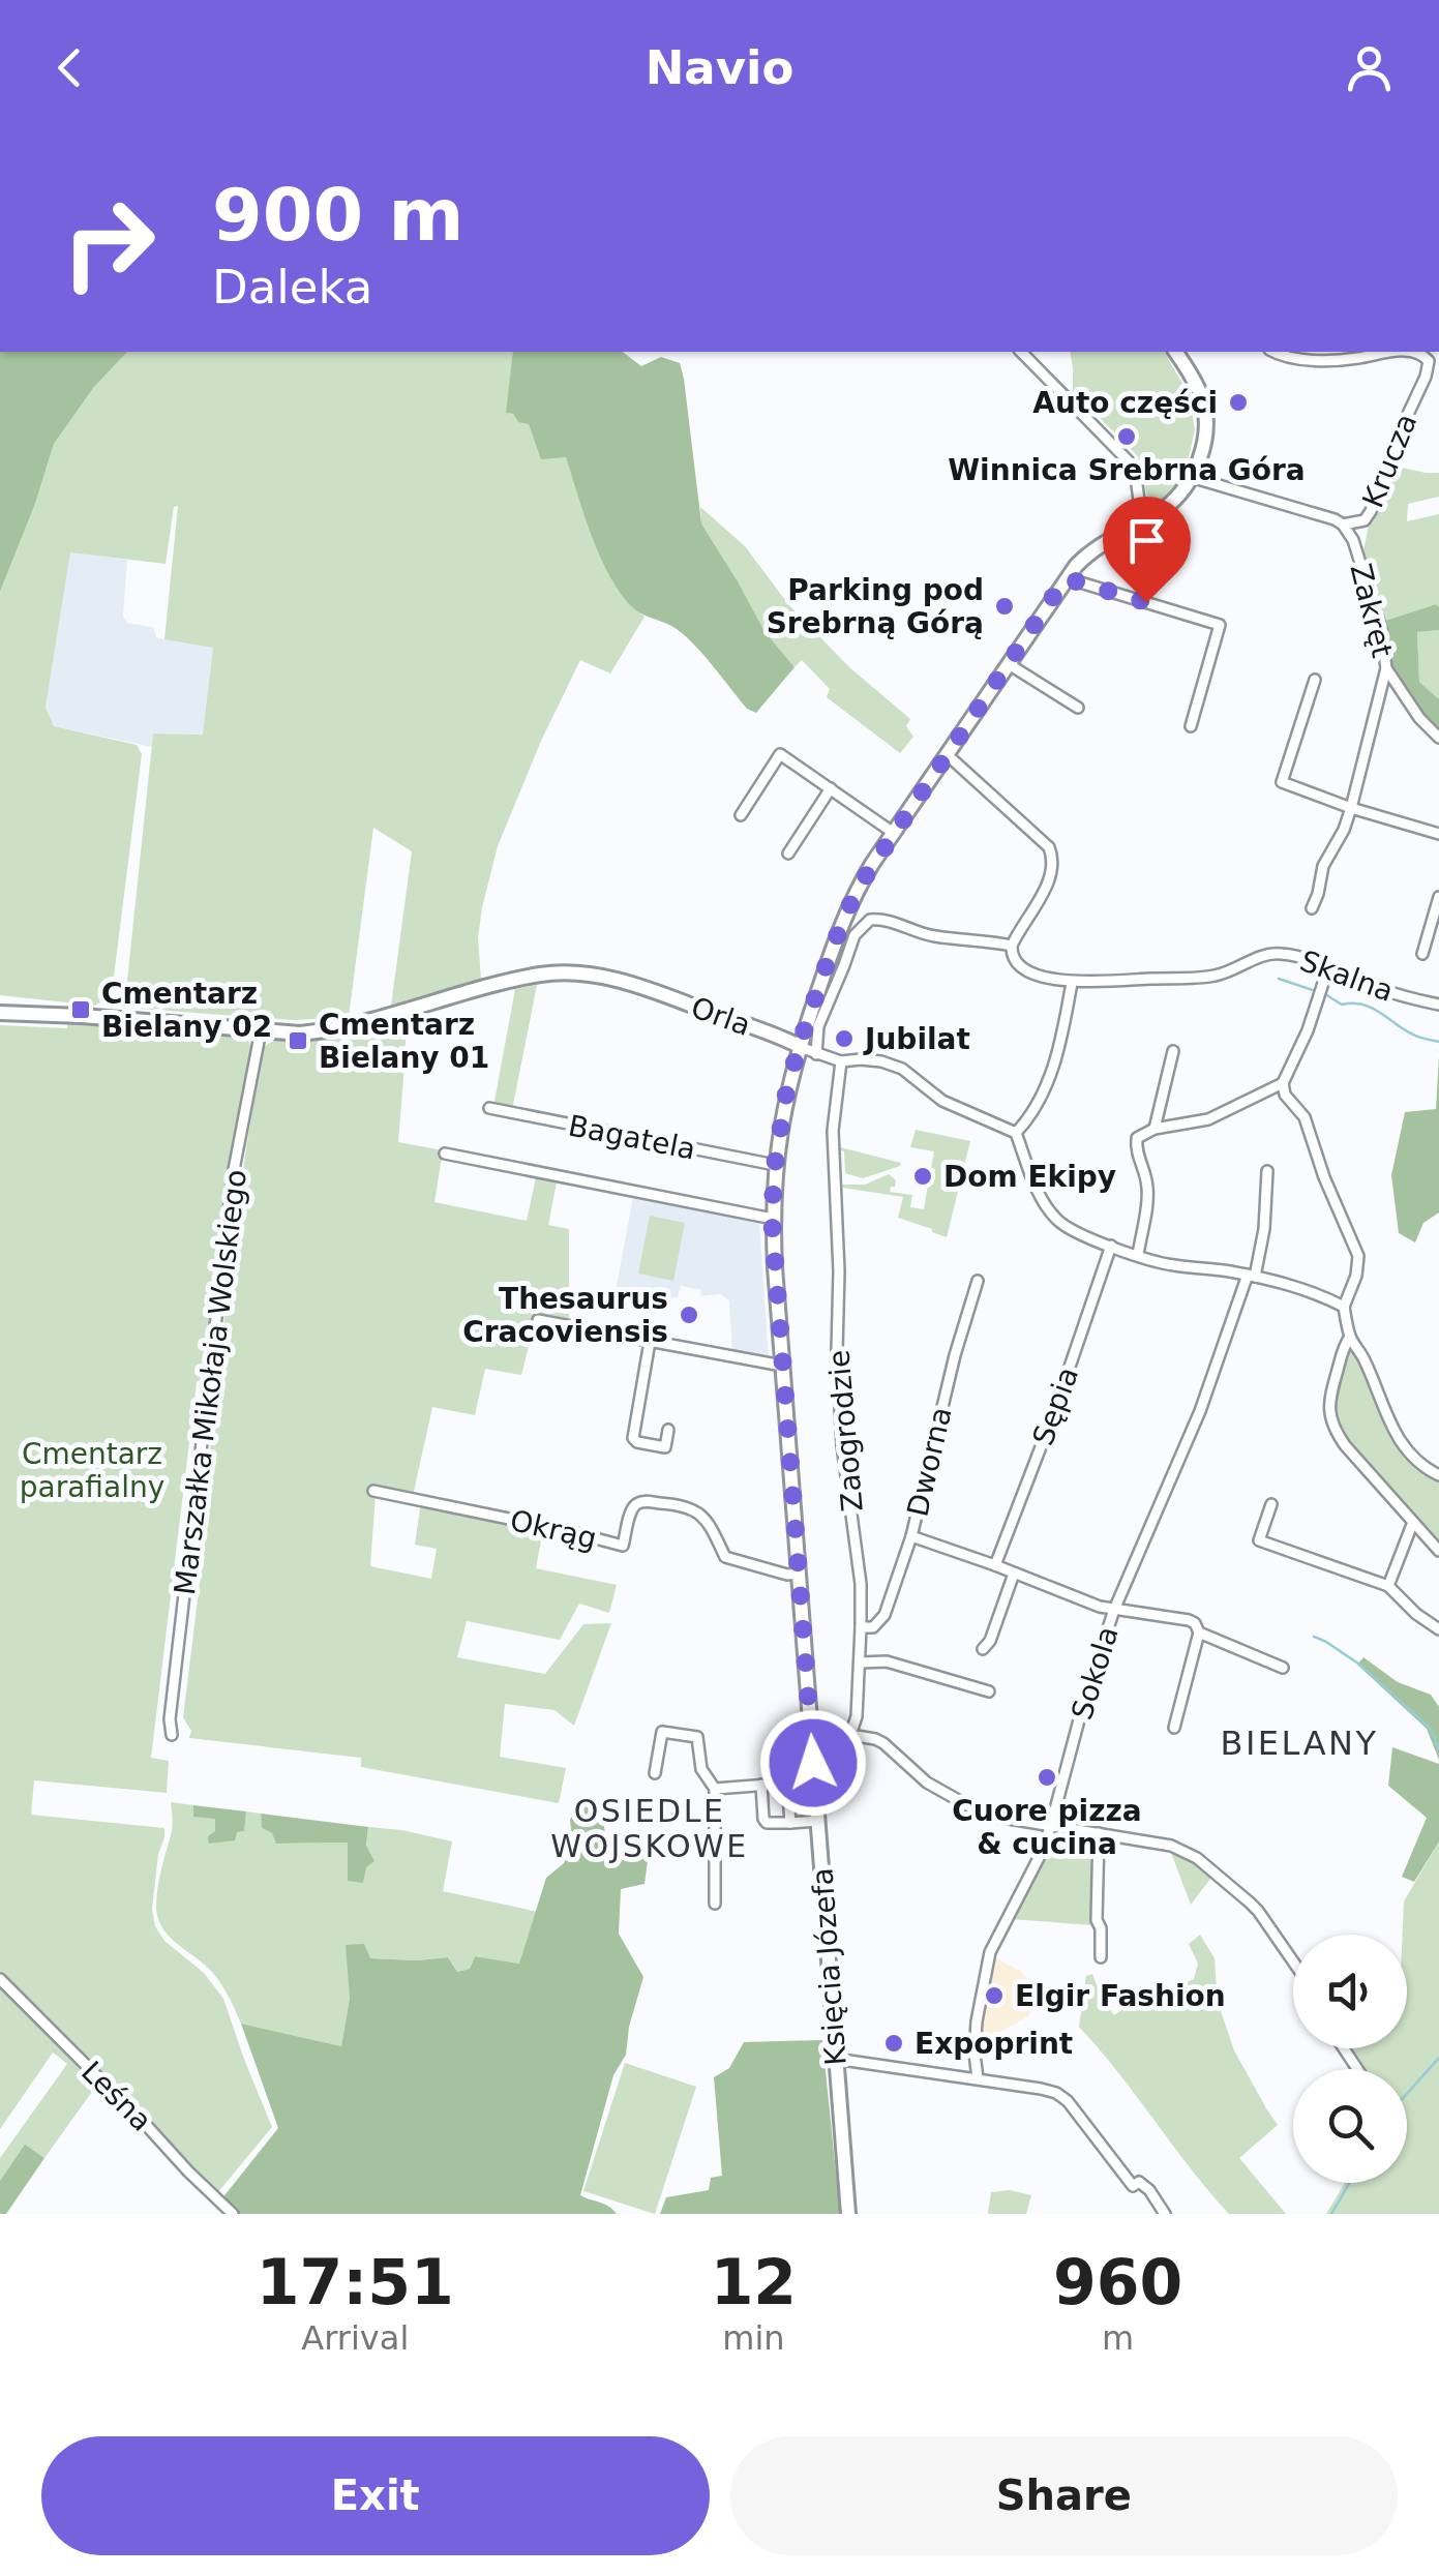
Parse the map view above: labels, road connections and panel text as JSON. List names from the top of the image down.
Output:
{
  "streets": {
    "street": [
      "Krucza",
      "Zakręt",
      "Skalna",
      "Orla",
      "Bagatela",
      "Marszałka Mikołaja Wolskiego",
      "Sępia",
      "Zaogrodzie",
      "Dworna",
      "Okrąg",
      "Sokola",
      "Księcia Józefa",
      "Leśna"
    ]
  },
  "crossings": [
    ["Krucza", "Zakręt"],
    ["Orla", "Marszałka Mikołaja Wolskiego"],
    ["Orla", "Zaogrodzie"],
    ["Orla", "Księcia Józefa"],
    ["Bagatela", "Księcia Józefa"],
    ["Zaogrodzie", "Dworna"],
    ["Zaogrodzie", "Księcia Józefa"],
    ["Okrąg", "Księcia Józefa"]
  ],
  "districts": ["BIELANY", "OSIEDLE WOJSKOWE"],
  "parks": ["Cmentarz parafialny"],
  "places": {
    "other": [
      "Auto części",
      "Winnica Srebrna Góra",
      "Parking pod Srebrną Górą",
      "Jubilat",
      "Dom Ekipy",
      "Thesaurus Cracoviensis",
      "Cuore pizza & cucina",
      "Elgir Fashion",
      "Expoprint"
    ],
    "transit": ["Cmentarz Bielany 02", "Cmentarz Bielany 01"]
  },
  "page": {
    "header": "Navio",
    "turn": ["900 m", "Daleka"],
    "eta": [
      "17:51",
      "Arrival",
      "12",
      "min",
      "960",
      "m"
    ],
    "buttons": ["Exit", "Share"]
  }
}
